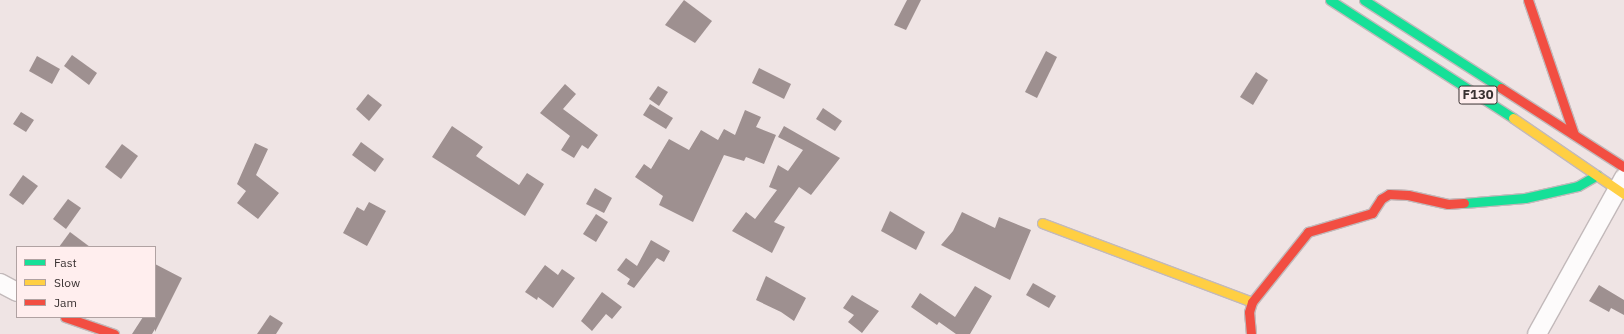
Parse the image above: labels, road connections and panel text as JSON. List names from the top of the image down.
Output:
{
  "streets": {
    "street": ["F130"]
  },
  "legend": ["Fast", "Slow", "Jam"]
}
